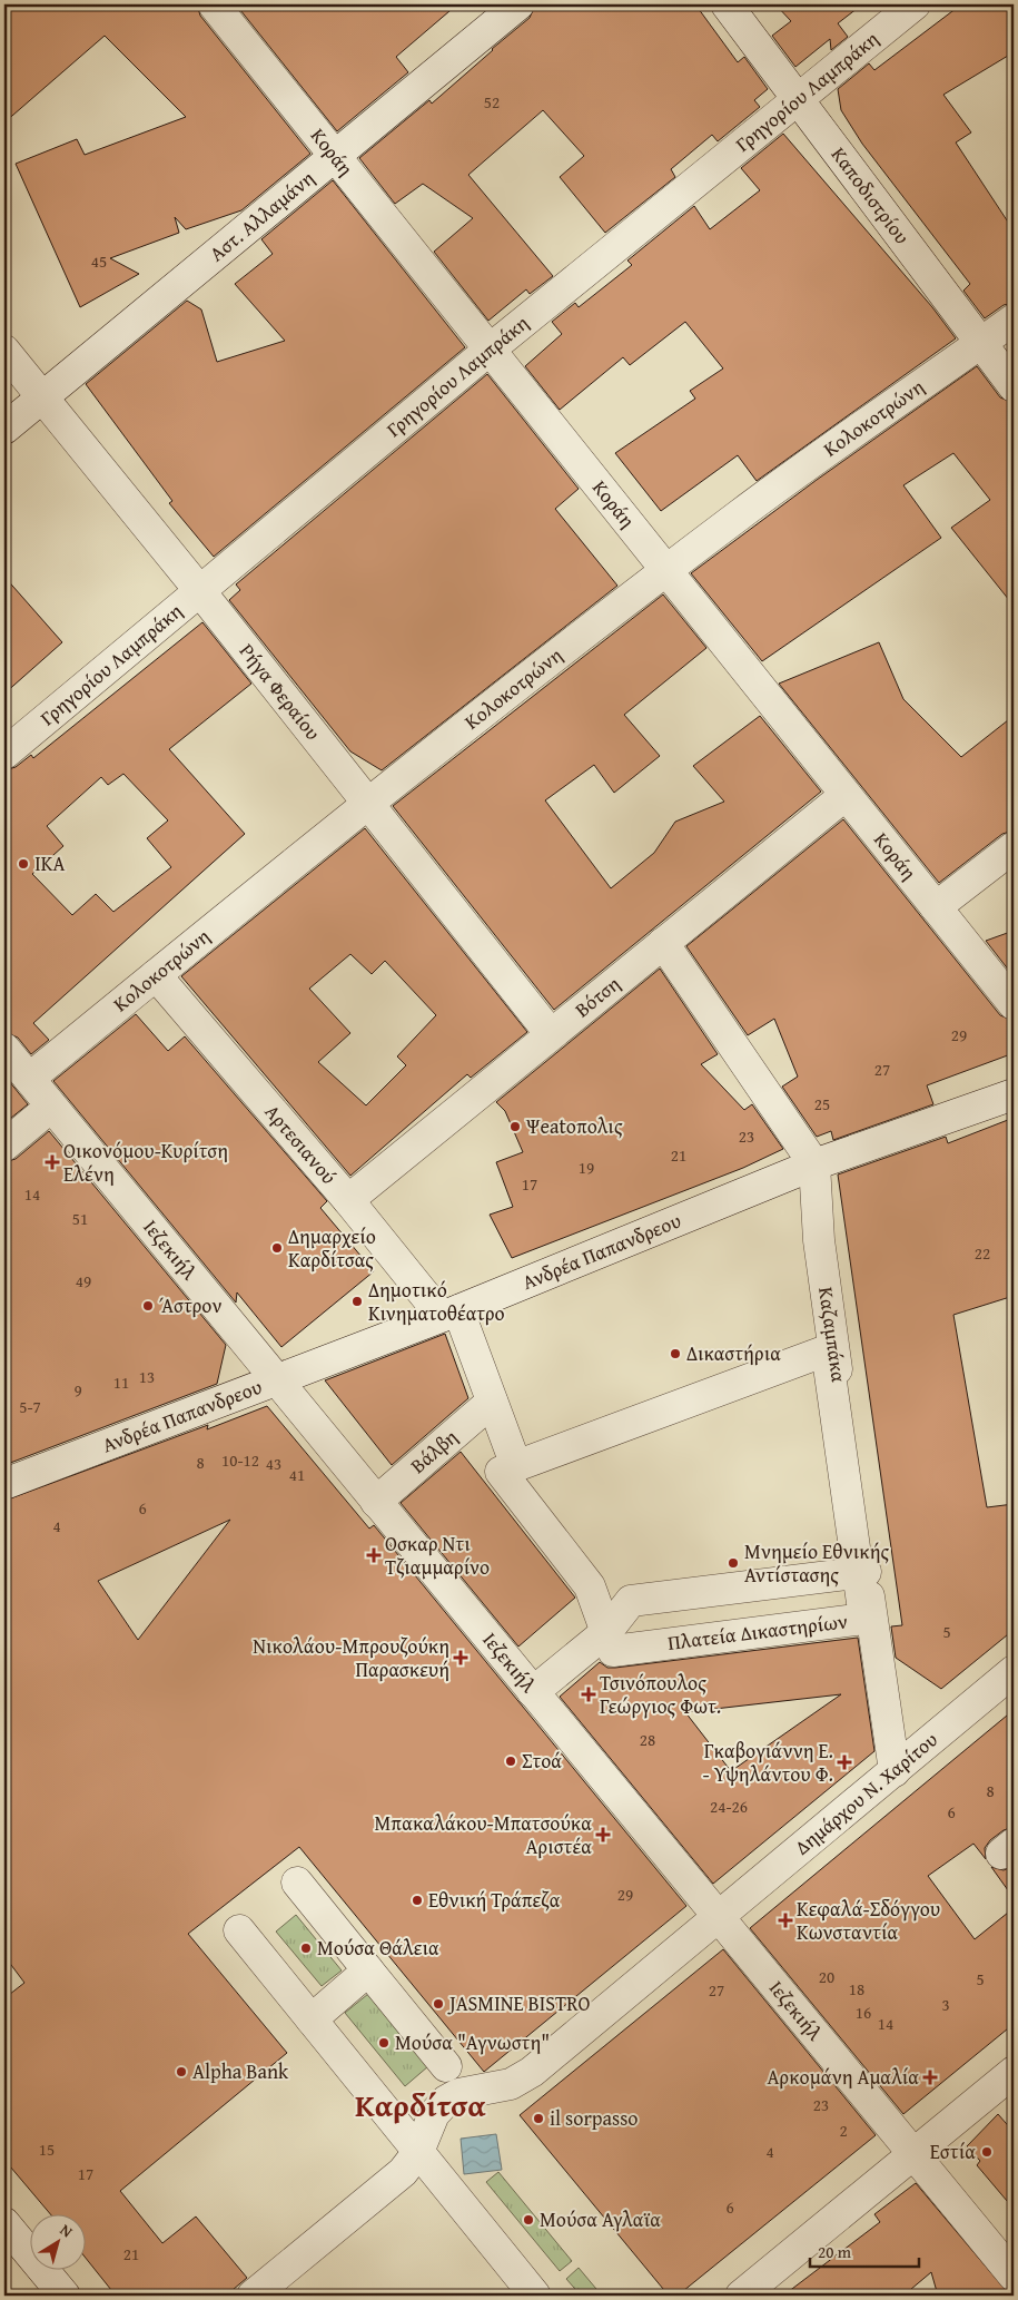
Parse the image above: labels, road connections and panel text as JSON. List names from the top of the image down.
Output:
{
  "streets": {
    "street": [
      "Γρηγορίου Λαμπράκη",
      "Κοράη",
      "Καποδιστρίου",
      "Αστ. Αλλαμάνη",
      "Κολοκοτρώνη",
      "Ρήγα Φεραίου",
      "Βότση",
      "Αρτεσιανού",
      "Ιεζεκιήλ",
      "Ανδρέα Παπανδρεου",
      "Καζαμπάκα",
      "Βάλβη",
      "Πλατεία Δικαστηρίων",
      "Δημάρχου Ν. Χαρίτου"
    ]
  },
  "crossings": [
    ["Γρηγορίου Λαμπράκη", "Κοράη"],
    ["Γρηγορίου Λαμπράκη", "Καποδιστρίου"],
    ["Γρηγορίου Λαμπράκη", "Ρήγα Φεραίου"],
    ["Κοράη", "Αστ. Αλλαμάνη"],
    ["Κοράη", "Κολοκοτρώνη"],
    ["Κοράη", "Βότση"],
    ["Καποδιστρίου", "Κολοκοτρώνη"],
    ["Αστ. Αλλαμάνη", "Ρήγα Φεραίου"],
    ["Κολοκοτρώνη", "Ρήγα Φεραίου"],
    ["Κολοκοτρώνη", "Αρτεσιανού"],
    ["Κολοκοτρώνη", "Ιεζεκιήλ"],
    ["Ρήγα Φεραίου", "Βότση"],
    ["Βότση", "Αρτεσιανού"],
    ["Αρτεσιανού", "Ανδρέα Παπανδρεου"],
    ["Αρτεσιανού", "Βάλβη"],
    ["Αρτεσιανού", "Πλατεία Δικαστηρίων"],
    ["Ιεζεκιήλ", "Ανδρέα Παπανδρεου"],
    ["Ιεζεκιήλ", "Βάλβη"],
    ["Ιεζεκιήλ", "Δημάρχου Ν. Χαρίτου"],
    ["Ανδρέα Παπανδρεου", "Καζαμπάκα"],
    ["Καζαμπάκα", "Πλατεία Δικαστηρίων"],
    ["Καζαμπάκα", "Δημάρχου Ν. Χαρίτου"]
  ],
  "districts": ["Καρδίτσα"],
  "places": {
    "other": [
      "ΙΚΑ",
      "Ψeatοπολις",
      "Δημαρχείο Καρδίτσας",
      "Δημοτικό Κινηματοθέατρο",
      "Άστρον",
      "Δικαστήρια",
      "Μνημείο Εθνικής Αντίστασης",
      "Στοά",
      "Εθνική Τράπεζα",
      "Μούσα Θάλεια",
      "JASMINE BISTRO",
      "Μούσα \"Αγνωστη\"",
      "Alpha Bank",
      "il sorpasso",
      "Εστία",
      "Μούσα Αγλαϊα"
    ],
    "health": [
      "Οικονόμου-Κυρίτση Ελένη",
      "Οσκαρ Ντι Τζιαμμαρίνο",
      "Νικολάου-Μπρουζούκη Παρασκευή",
      "Τσινόπουλος Γεώργιος Φωτ.",
      "Γκαβογιάννη Ε. - Υψηλάντου Φ.",
      "Μπακαλάκου-Μπατσούκα Αριστέα",
      "Κεφαλά-Σδόγγου Κωνσταντία",
      "Αρκομάνη Αμαλία"
    ]
  },
  "house_numbers": [
    "52",
    "45",
    "29",
    "27",
    "25",
    "23",
    "21",
    "19",
    "17",
    "14",
    "51",
    "22",
    "49",
    "13",
    "11",
    "9",
    "5-7",
    "10-12",
    "8",
    "43",
    "41",
    "6",
    "4",
    "5",
    "28",
    "8",
    "24-26",
    "6",
    "29",
    "20",
    "5",
    "18",
    "27",
    "3",
    "16",
    "14",
    "23",
    "2",
    "15",
    "4",
    "17",
    "6",
    "21"
  ],
  "scale_bar": "20 m",
  "north": "top right"
}
